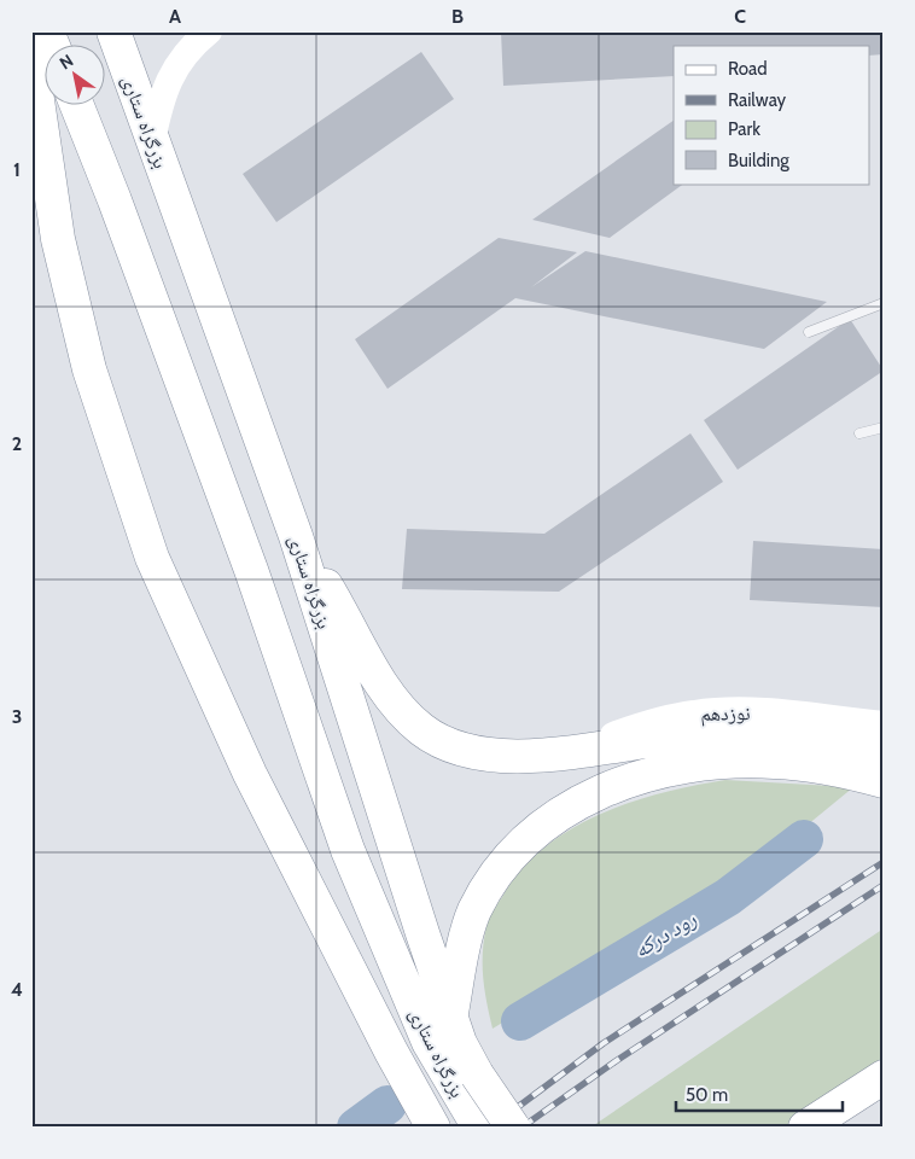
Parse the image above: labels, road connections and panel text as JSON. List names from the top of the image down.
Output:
{
  "streets": {
    "highway": ["بزرگراه ستاری"],
    "street": ["نوزدهم"]
  },
  "water": ["رود درکه"],
  "legend": [
    "Road",
    "Railway",
    "Park",
    "Building"
  ],
  "scale_bar": "50 m",
  "north": "top left",
  "grid": {
    "columns": ["A", "B", "C"],
    "rows": [
      "1",
      "2",
      "3",
      "4"
    ]
  }
}
